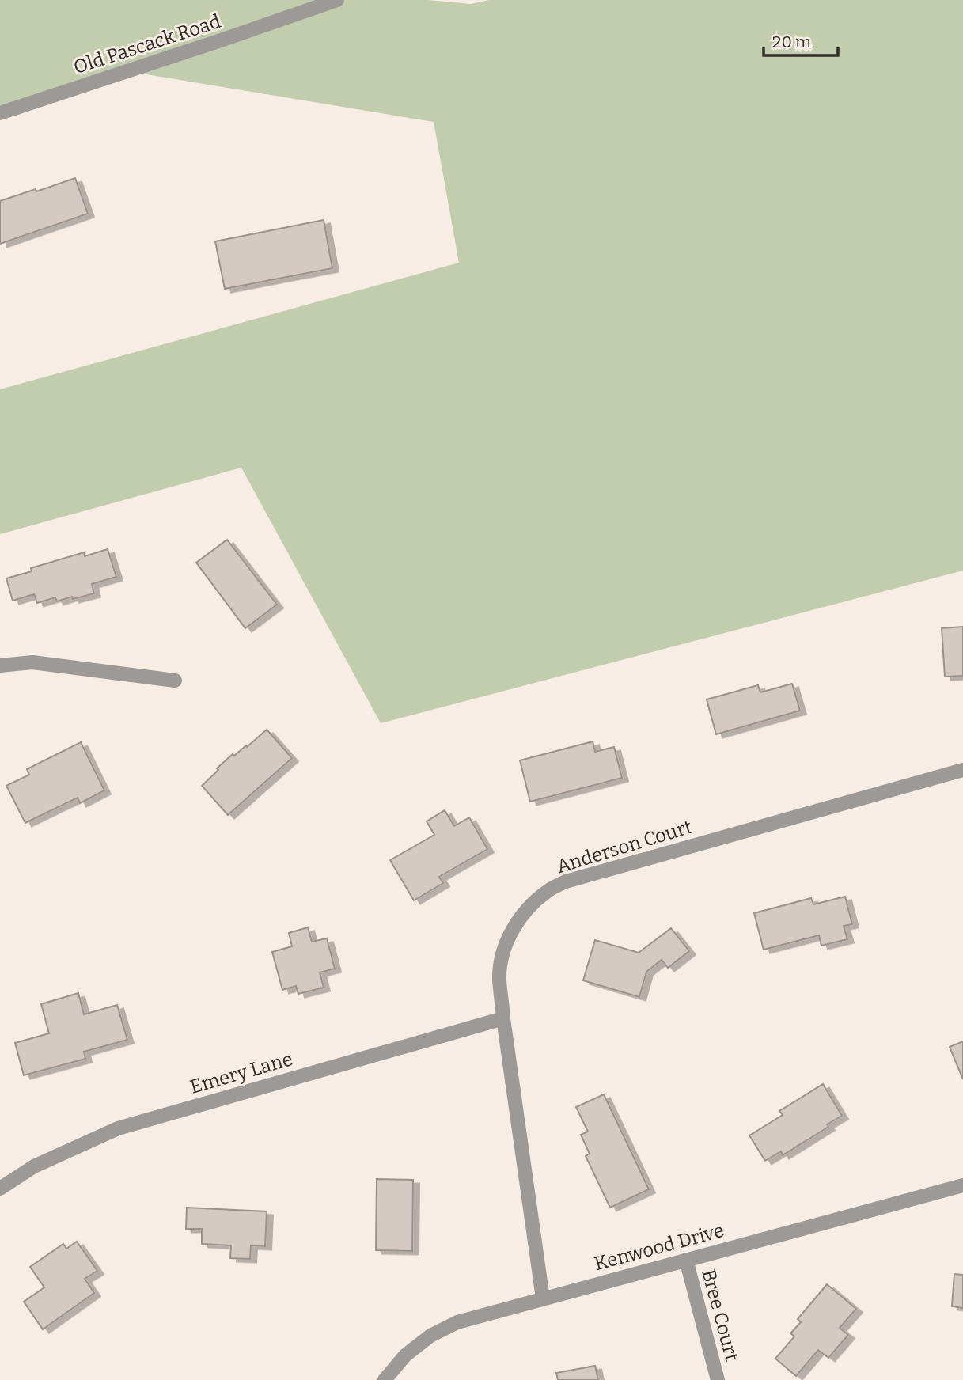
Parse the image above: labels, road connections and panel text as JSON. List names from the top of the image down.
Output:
{
  "streets": {
    "street": [
      "Old Pascack Road",
      "Anderson Court",
      "Emery Lane",
      "Kenwood Drive",
      "Bree Court"
    ]
  },
  "crossings": [
    ["Anderson Court", "Emery Lane"],
    ["Anderson Court", "Kenwood Drive"],
    ["Kenwood Drive", "Bree Court"]
  ],
  "scale_bar": "20 m"
}
